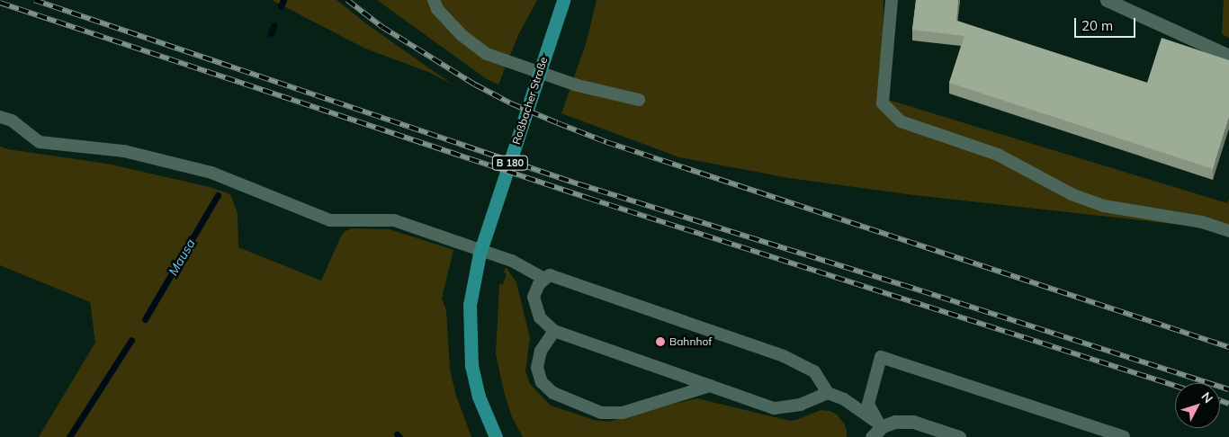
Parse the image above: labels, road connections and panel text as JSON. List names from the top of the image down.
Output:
{
  "streets": {
    "main road": ["Roßbacher Straße", "B 180"]
  },
  "water": ["Mausa"],
  "places": ["Bahnhof"],
  "scale_bar": "20 m",
  "north": "top right"
}
